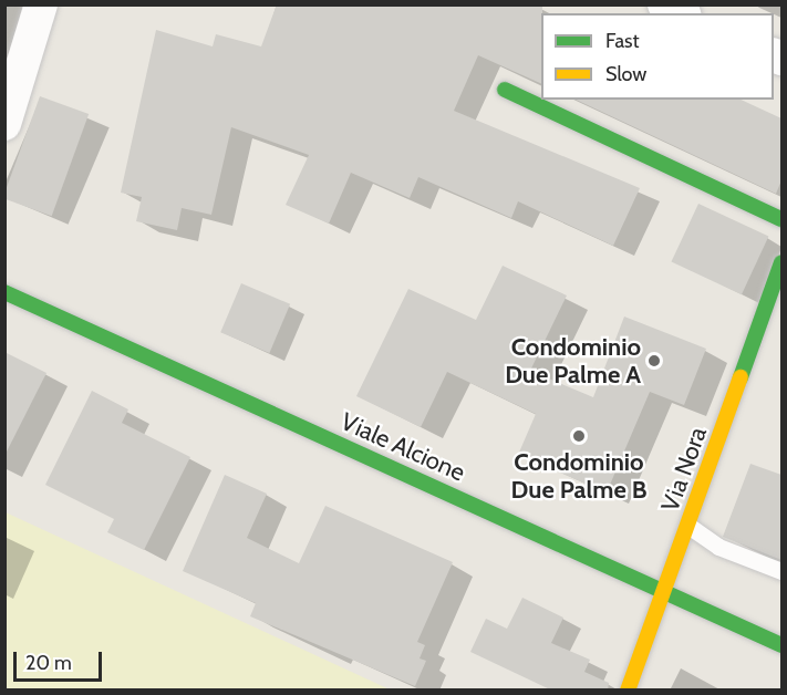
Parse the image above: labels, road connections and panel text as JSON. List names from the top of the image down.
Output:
{
  "streets": {
    "street": ["Viale Alcione", "Via Nora"]
  },
  "crossings": [
    ["Viale Alcione", "Via Nora"]
  ],
  "places": ["Condominio Due Palme A", "Condominio Due Palme B"],
  "legend": ["Fast", "Slow"],
  "scale_bar": "20 m"
}
